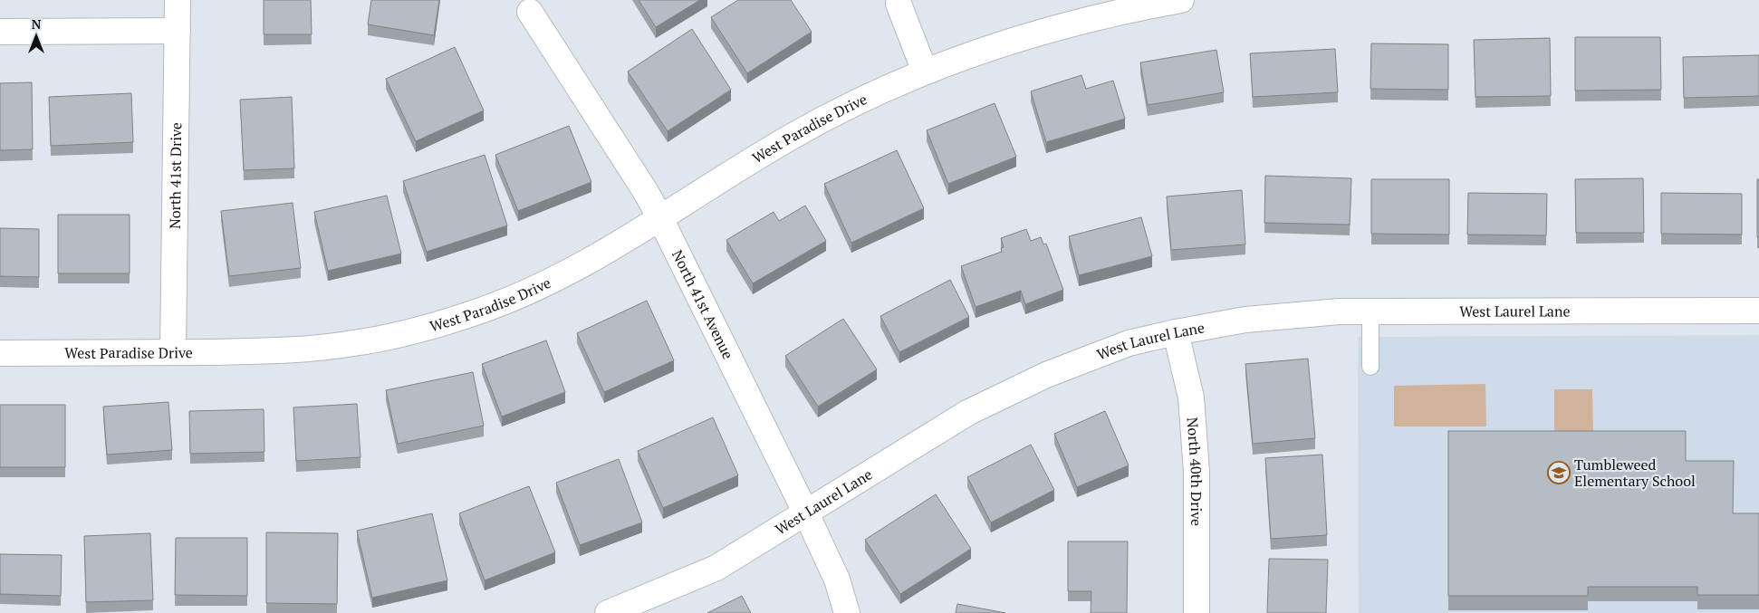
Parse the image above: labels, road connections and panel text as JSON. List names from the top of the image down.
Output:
{
  "streets": {
    "street": [
      "West Paradise Drive",
      "North 41st Drive",
      "North 41st Avenue",
      "West Laurel Lane",
      "North 40th Drive"
    ]
  },
  "crossings": [
    ["West Paradise Drive", "North 41st Drive"],
    ["West Paradise Drive", "North 41st Avenue"],
    ["North 41st Avenue", "West Laurel Lane"],
    ["West Laurel Lane", "North 40th Drive"]
  ],
  "places": {
    "school or university": ["Tumbleweed Elementary School"]
  },
  "north": "top"
}
